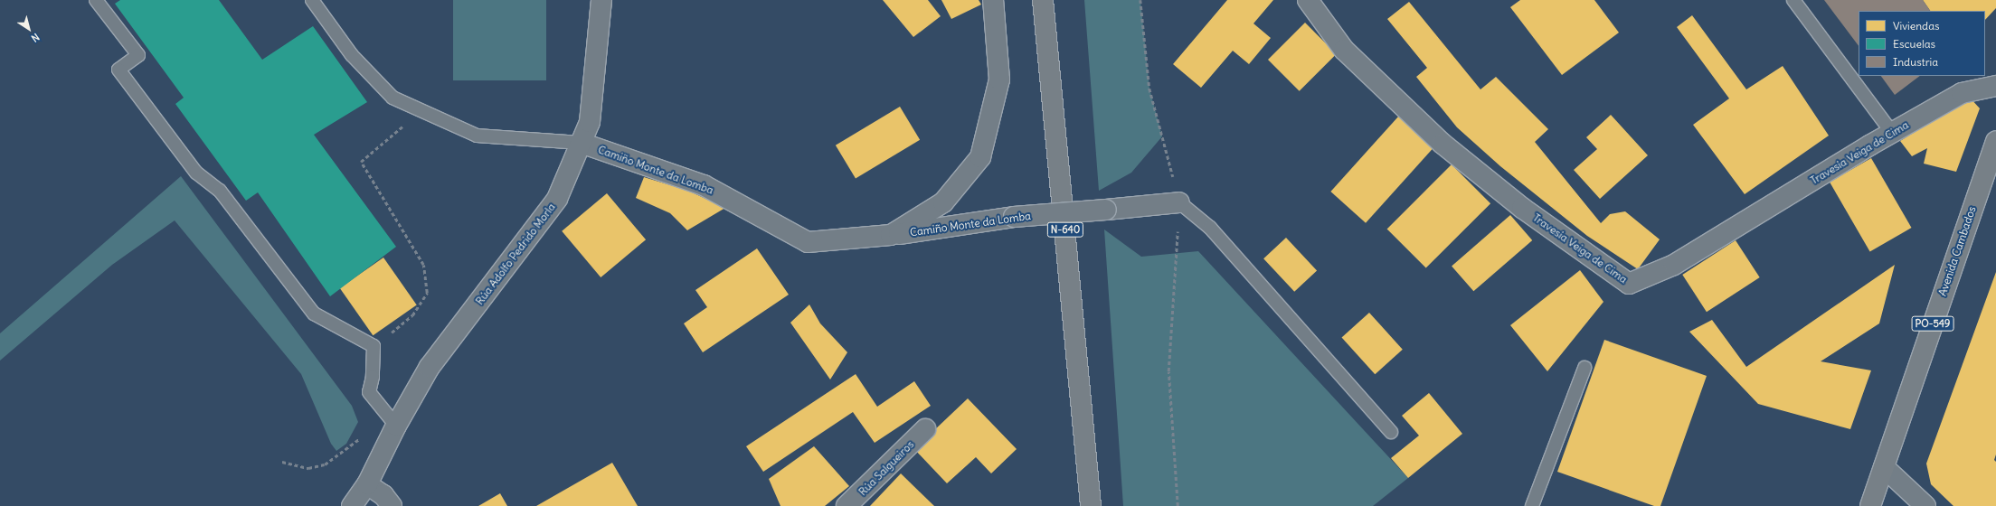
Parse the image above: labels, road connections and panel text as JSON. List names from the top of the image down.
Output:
{
  "streets": {
    "main road": ["N-640", "Avenida Cambados", "PO-549"],
    "street": [
      "Travesía Veiga de Cima",
      "Camiño Monte da Lomba",
      "Rúa Adolfo Pedrido Morla",
      "Rúa Salgueiros"
    ]
  },
  "crossings": [
    ["Camiño Monte da Lomba", "Rúa Adolfo Pedrido Morla"]
  ],
  "legend": ["Viviendas", "Escuelas", "Industria"],
  "north": "bottom right"
}
